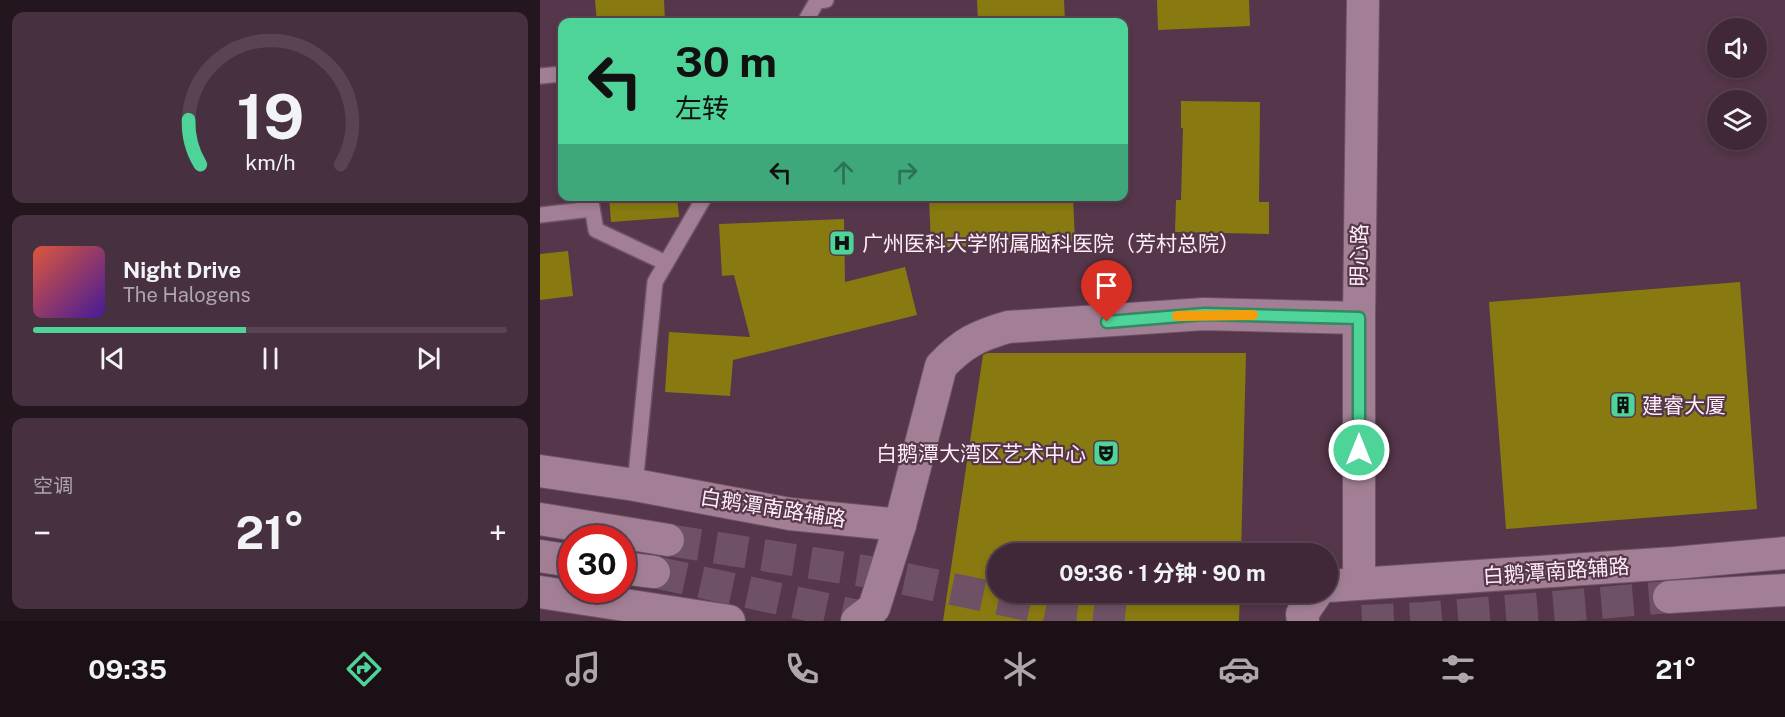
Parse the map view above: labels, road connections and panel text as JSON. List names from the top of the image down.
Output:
{
  "streets": {
    "street": ["明心路", "白鹅潭南路辅路"]
  },
  "crossings": [
    ["明心路", "白鹅潭南路辅路"]
  ],
  "places": {
    "hospital": ["广州医科大学附属脑科医院（芳村总院）"],
    "building": ["建睿大厦"],
    "theatre": ["白鹅潭大湾区艺术中心"]
  },
  "page": {
    "turn": ["30 m", "左转"],
    "song": ["Night Drive", "The Halogens"],
    "tile": "空调",
    "heat": ["−", "21°", "+"],
    "limit": "30",
    "trip": "09:36 · 1 分钟 · 90 m",
    "tabs": ["09:35", "21°"],
    "gauge": ["19", "km/h"]
  }
}
